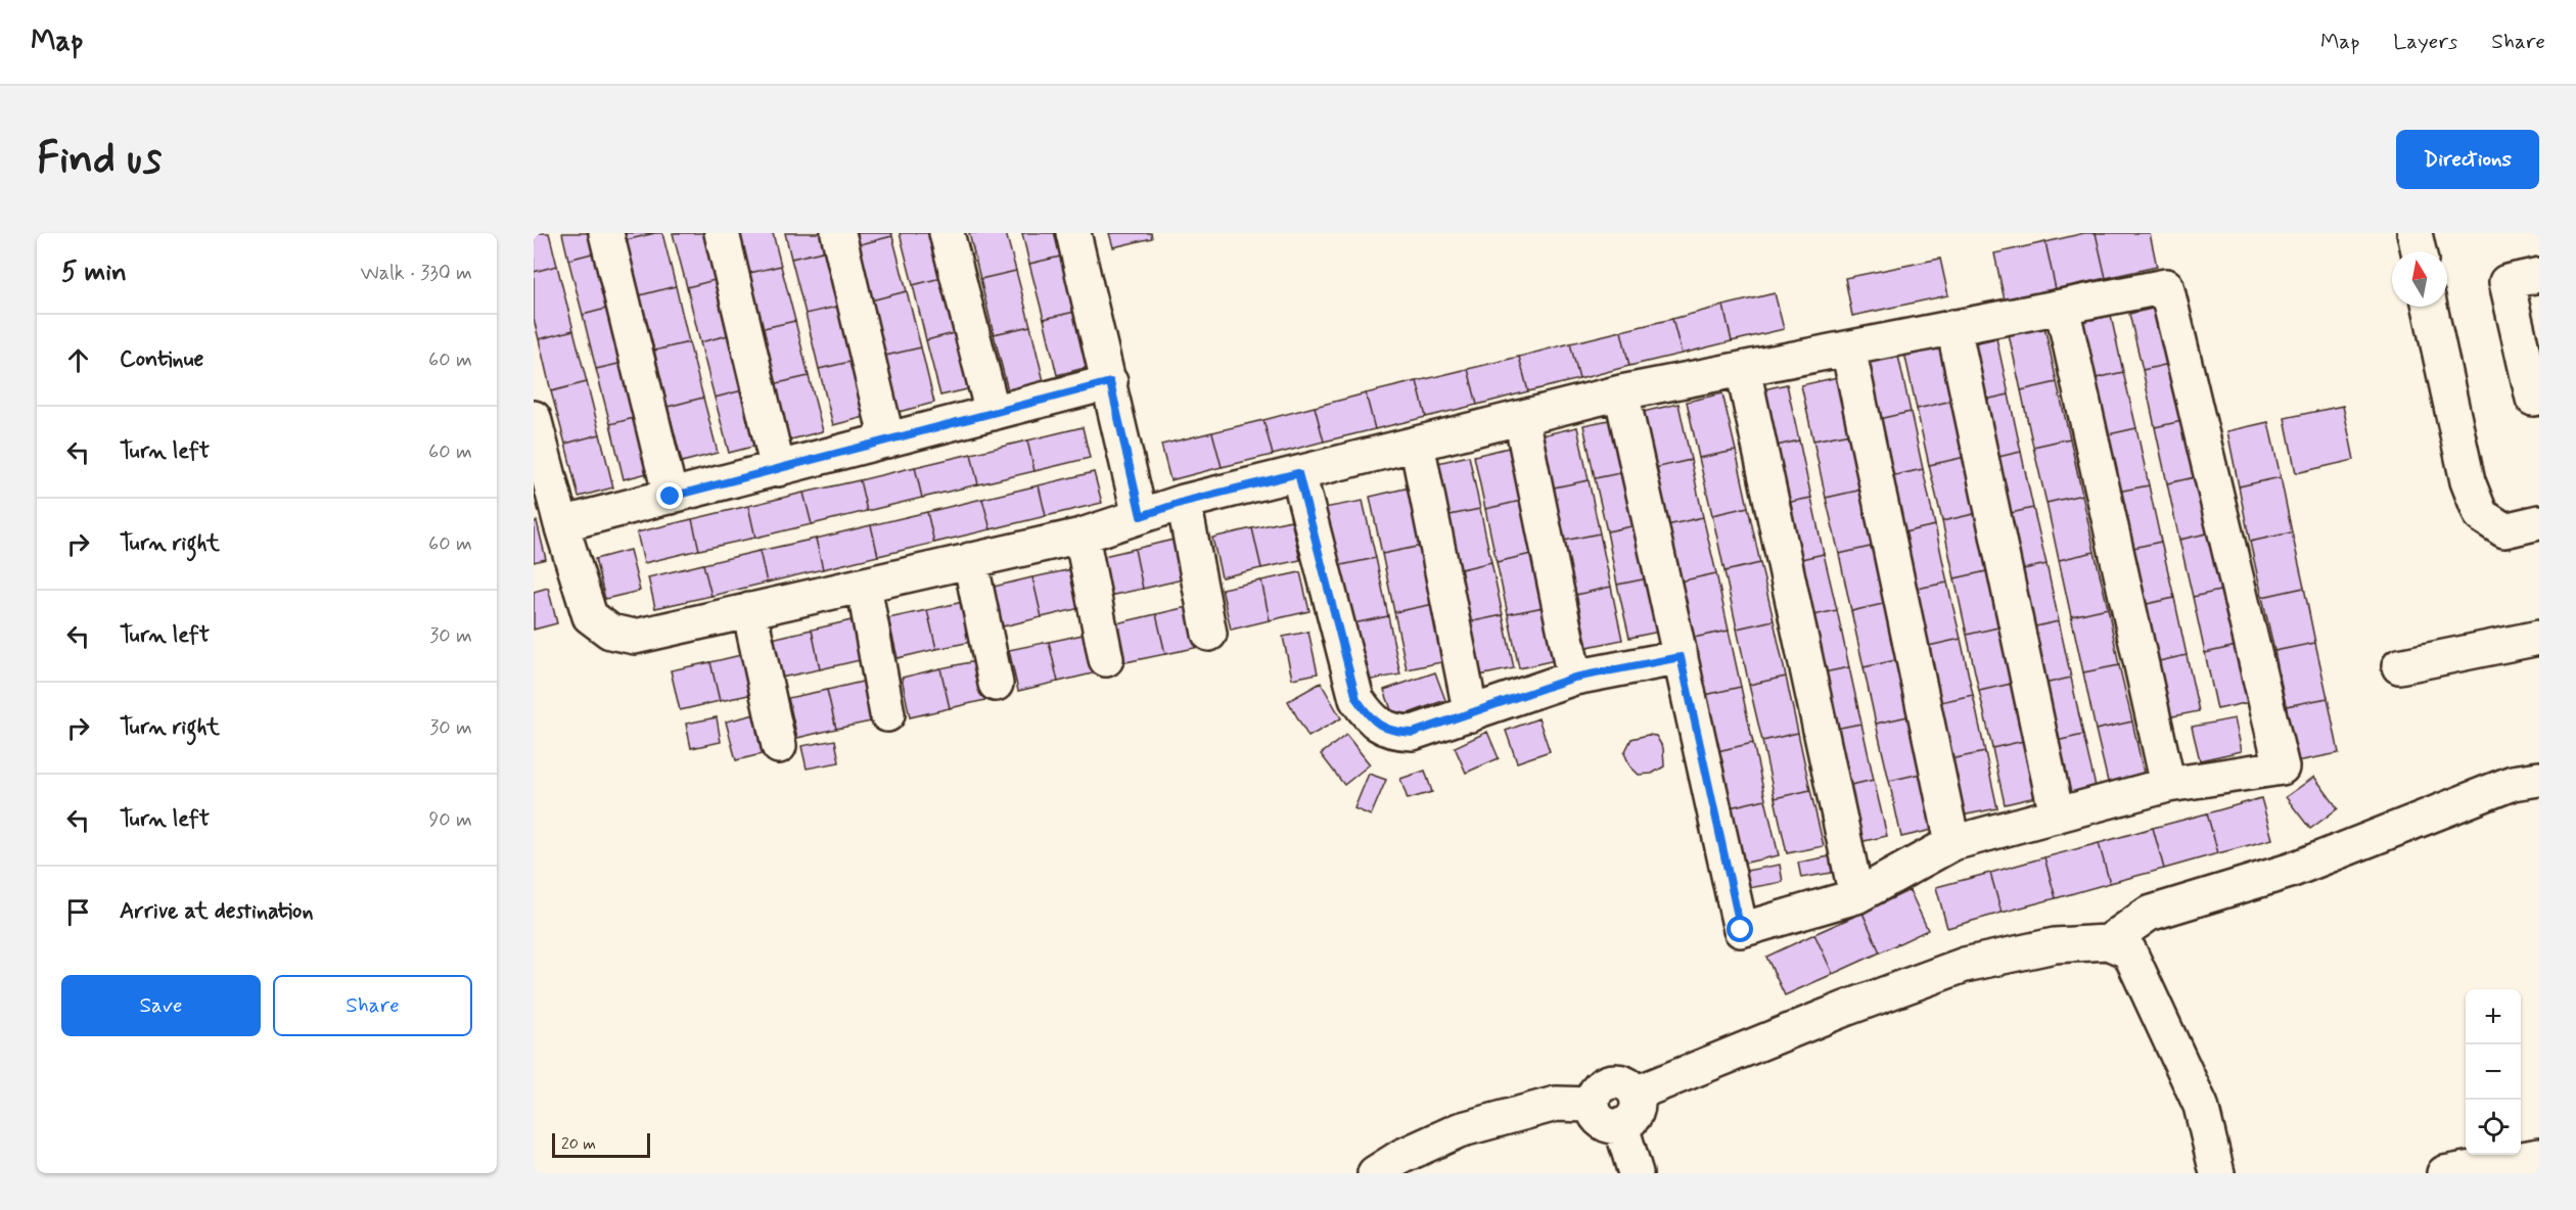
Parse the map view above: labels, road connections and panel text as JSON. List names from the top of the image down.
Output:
{
  "scale_bar": "20 m",
  "north": "top",
  "page": {
    "header": "Map",
    "nav": ["Map", "Layers", "Share"],
    "buttons": [
      "Directions",
      ["Save", "Share"]
    ],
    "title": "Find us",
    "heading": ["5 min", "Walk · 330 m"],
    "list": [
      ["Continue", "60 m"],
      ["Turn left", "60 m"],
      ["Turn right", "60 m"],
      ["Turn left", "30 m"],
      ["Turn right", "30 m"],
      ["Turn left", "90 m"],
      "Arrive at destination"
    ],
    "map_buttons": ["+", "−"],
    "scale": "20 m"
  }
}
